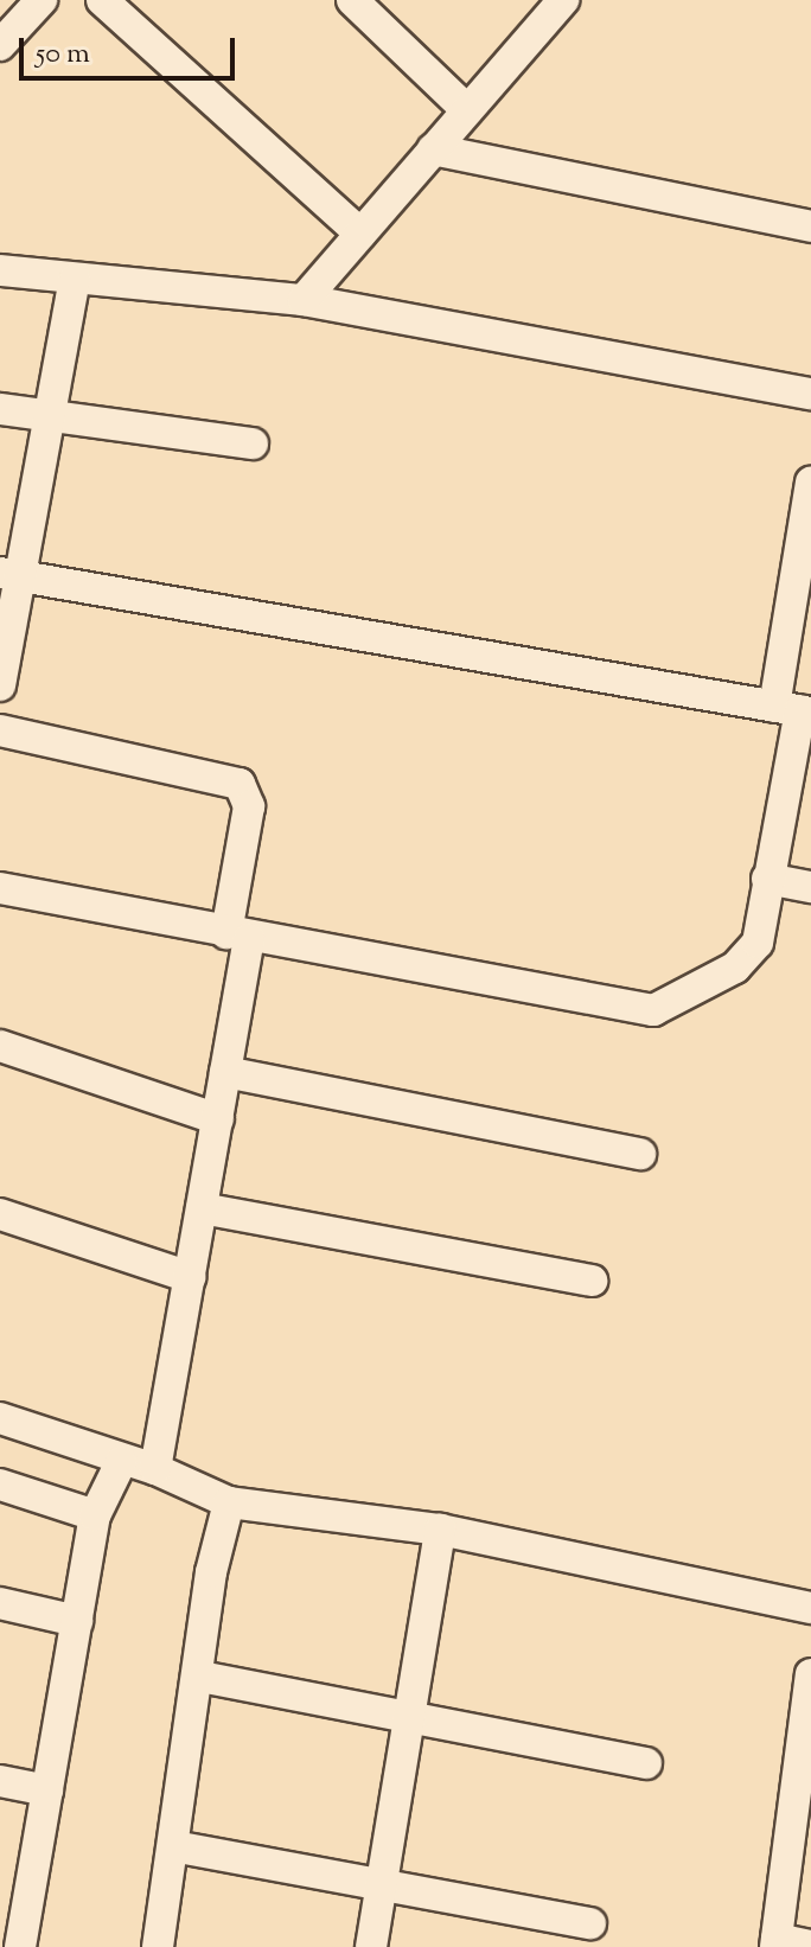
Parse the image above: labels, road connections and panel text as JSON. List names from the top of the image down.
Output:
{
  "scale_bar": "50 m"
}
